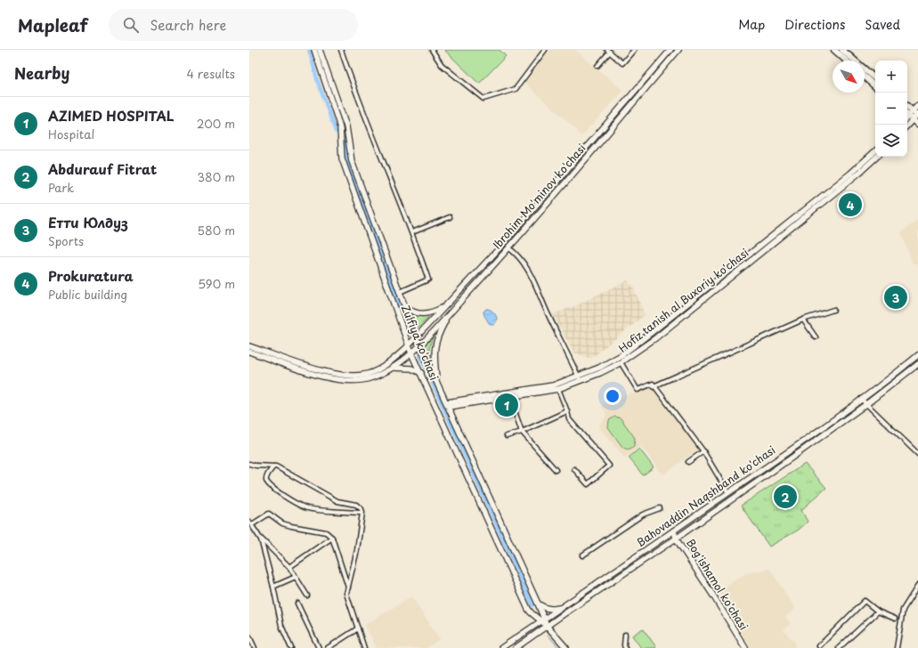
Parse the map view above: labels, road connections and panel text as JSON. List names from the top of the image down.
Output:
{
  "streets": {
    "main road": [
      "Ibrohim Mo'minov ko'chasi",
      "Hofiz tanish al Buxoriy ko'chasi",
      "Zulfiya ko'chasi",
      "Bahovaddin Naqshband ko'chasi",
      "Bog'ishamol ko'chasi"
    ]
  },
  "crossings": [
    ["Ibrohim Mo'minov ko'chasi", "Zulfiya ko'chasi"],
    ["Zulfiya ko'chasi", "Bahovaddin Naqshband ko'chasi"],
    ["Bahovaddin Naqshband ko'chasi", "Bog'ishamol ko'chasi"]
  ],
  "north": "bottom right",
  "page": {
    "header": "Mapleaf",
    "search": "Search here",
    "nav": ["Map", "Directions", "Saved"],
    "heading": ["Nearby", "4 results"],
    "map_buttons": ["+", "−"],
    "list": [
      {
        "mark": "1",
        "name": "AZIMED HOSPITAL",
        "note": "Hospital",
        "value": "200 m"
      },
      {
        "mark": "2",
        "name": "Abdurauf Fitrat",
        "note": "Park",
        "value": "380 m"
      },
      {
        "mark": "3",
        "name": "Етти Юлдуз",
        "note": "Sports",
        "value": "580 m"
      },
      {
        "mark": "4",
        "name": "Prokuratura",
        "note": "Public building",
        "value": "590 m"
      }
    ],
    "pins": [
      "4",
      "3",
      "1",
      "2"
    ]
  }
}
